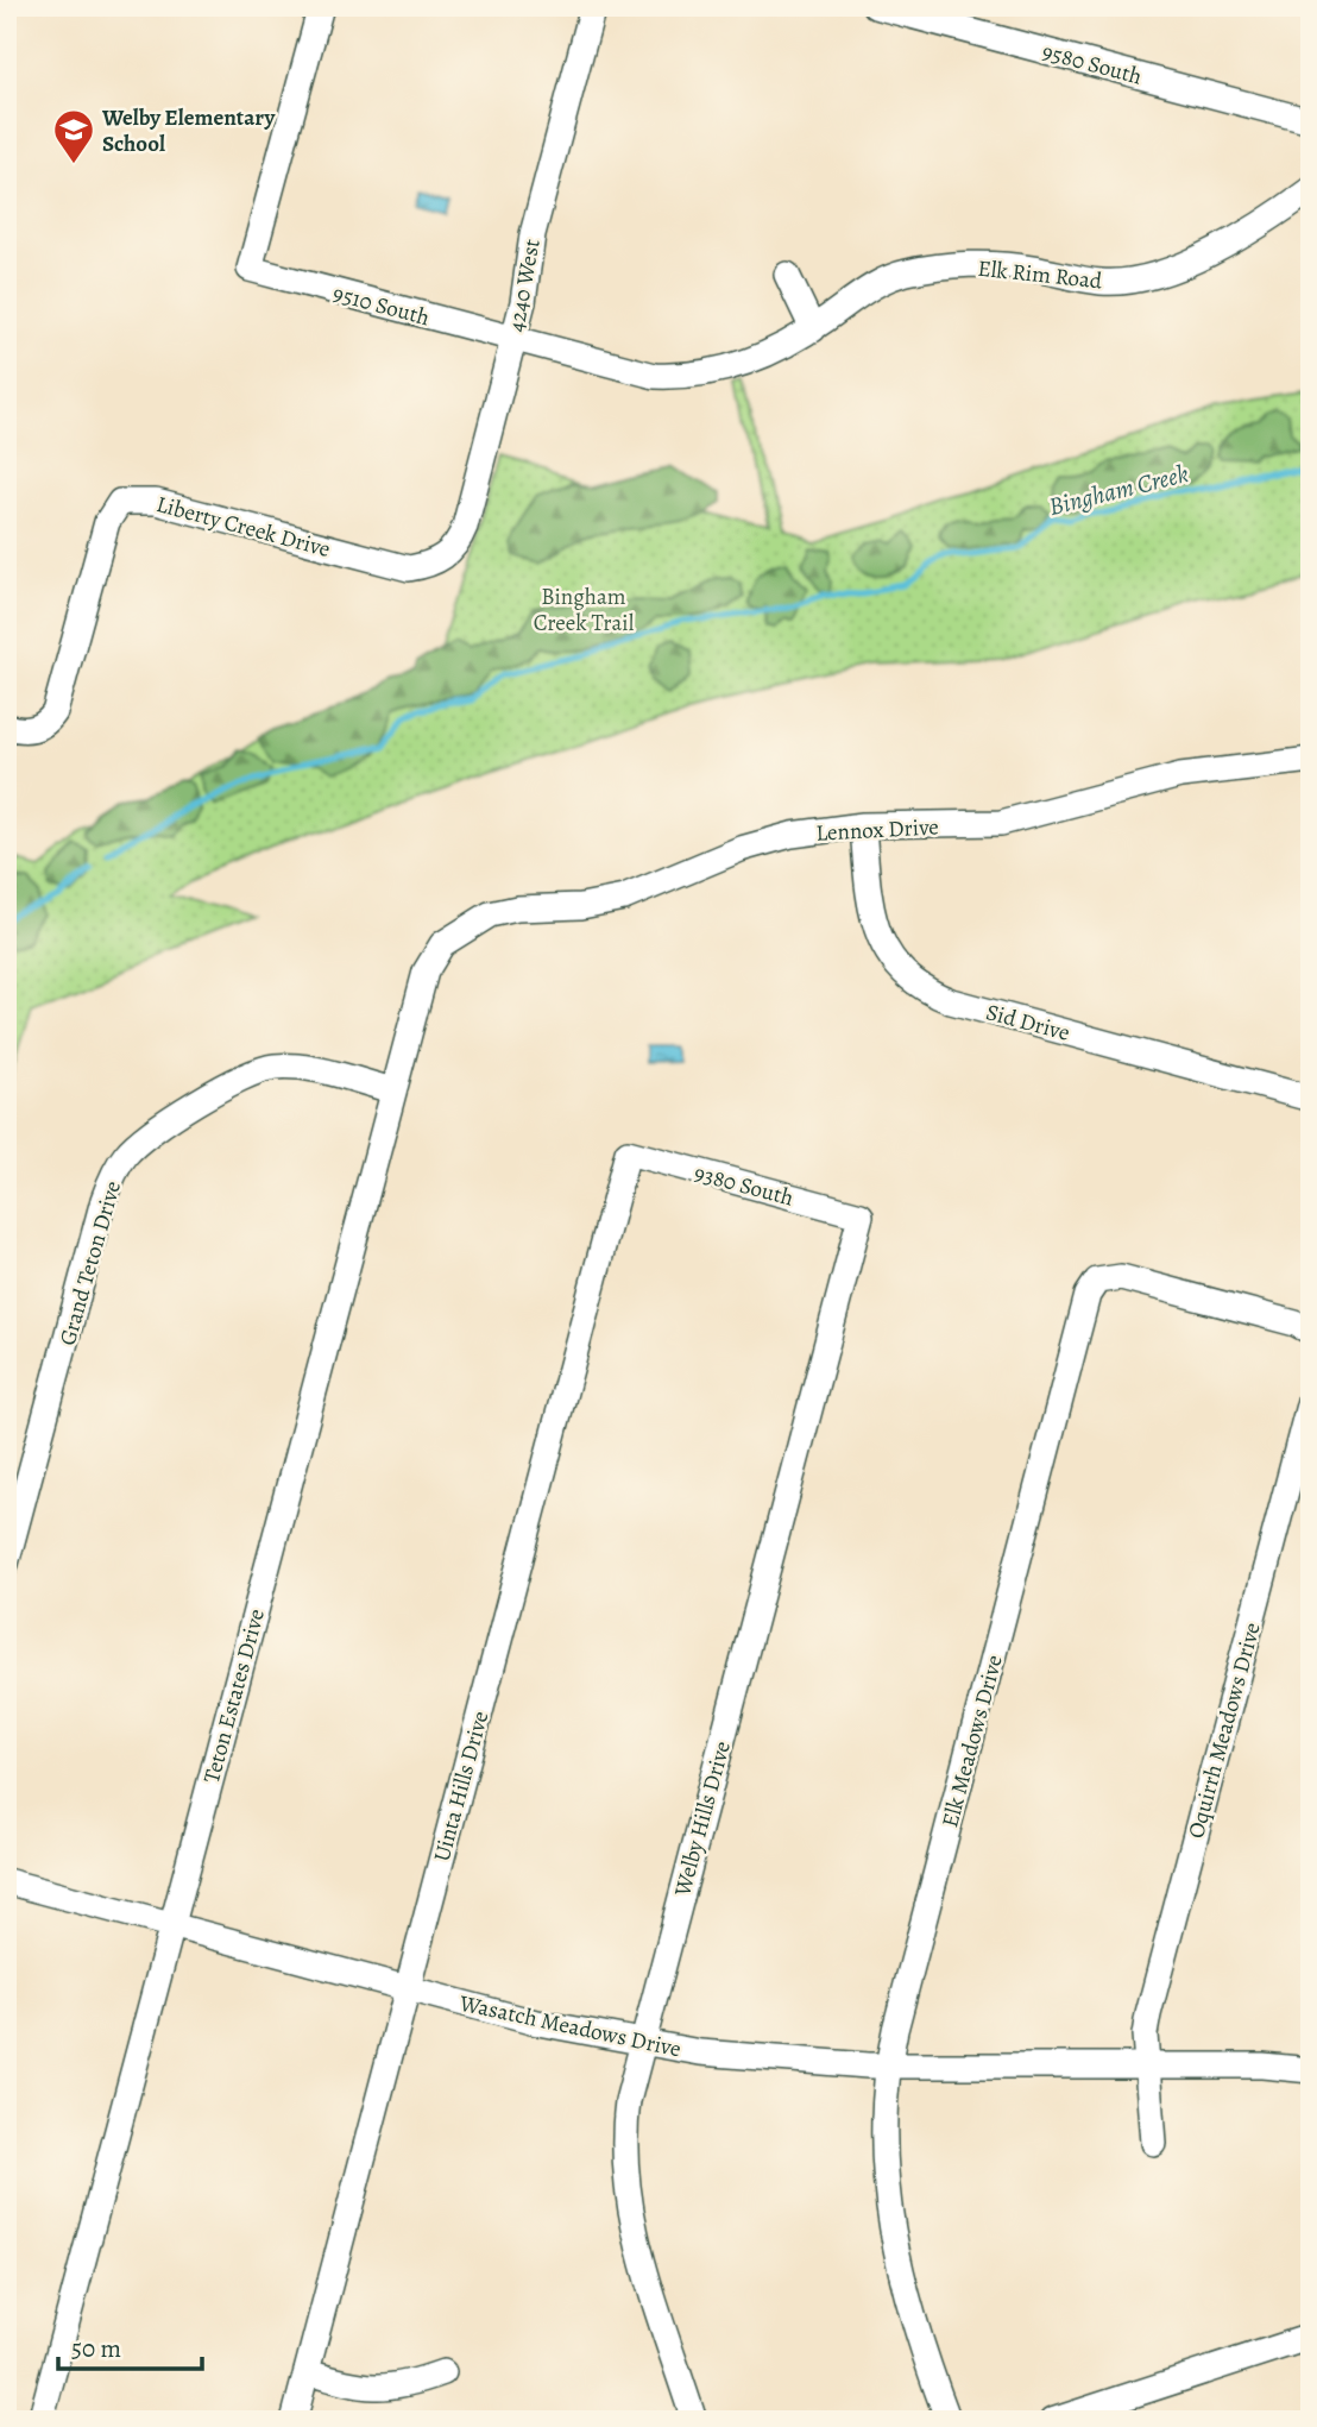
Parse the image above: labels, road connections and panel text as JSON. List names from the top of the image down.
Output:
{
  "streets": {
    "street": [
      "9580 South",
      "Elk Rim Road",
      "4240 West",
      "9510 South",
      "Liberty Creek Drive",
      "Lennox Drive",
      "Sid Drive",
      "9380 South",
      "Grand Teton Drive",
      "Teton Estates Drive",
      "Oquirrh Meadows Drive",
      "Elk Meadows Drive",
      "Uinta Hills Drive",
      "Welby Hills Drive",
      "Wasatch Meadows Drive"
    ]
  },
  "crossings": [
    ["Elk Rim Road", "4240 West"],
    ["Elk Rim Road", "9510 South"],
    ["4240 West", "9510 South"],
    ["4240 West", "Liberty Creek Drive"],
    ["Lennox Drive", "Sid Drive"],
    ["Lennox Drive", "Teton Estates Drive"],
    ["9380 South", "Uinta Hills Drive"],
    ["9380 South", "Welby Hills Drive"],
    ["Grand Teton Drive", "Teton Estates Drive"],
    ["Teton Estates Drive", "Wasatch Meadows Drive"],
    ["Oquirrh Meadows Drive", "Wasatch Meadows Drive"],
    ["Elk Meadows Drive", "Wasatch Meadows Drive"],
    ["Uinta Hills Drive", "Wasatch Meadows Drive"],
    ["Welby Hills Drive", "Wasatch Meadows Drive"]
  ],
  "water": ["Bingham Creek"],
  "parks": ["Bingham Creek Trail"],
  "places": {
    "school or university": ["Welby Elementary School"]
  },
  "scale_bar": "50 m"
}
